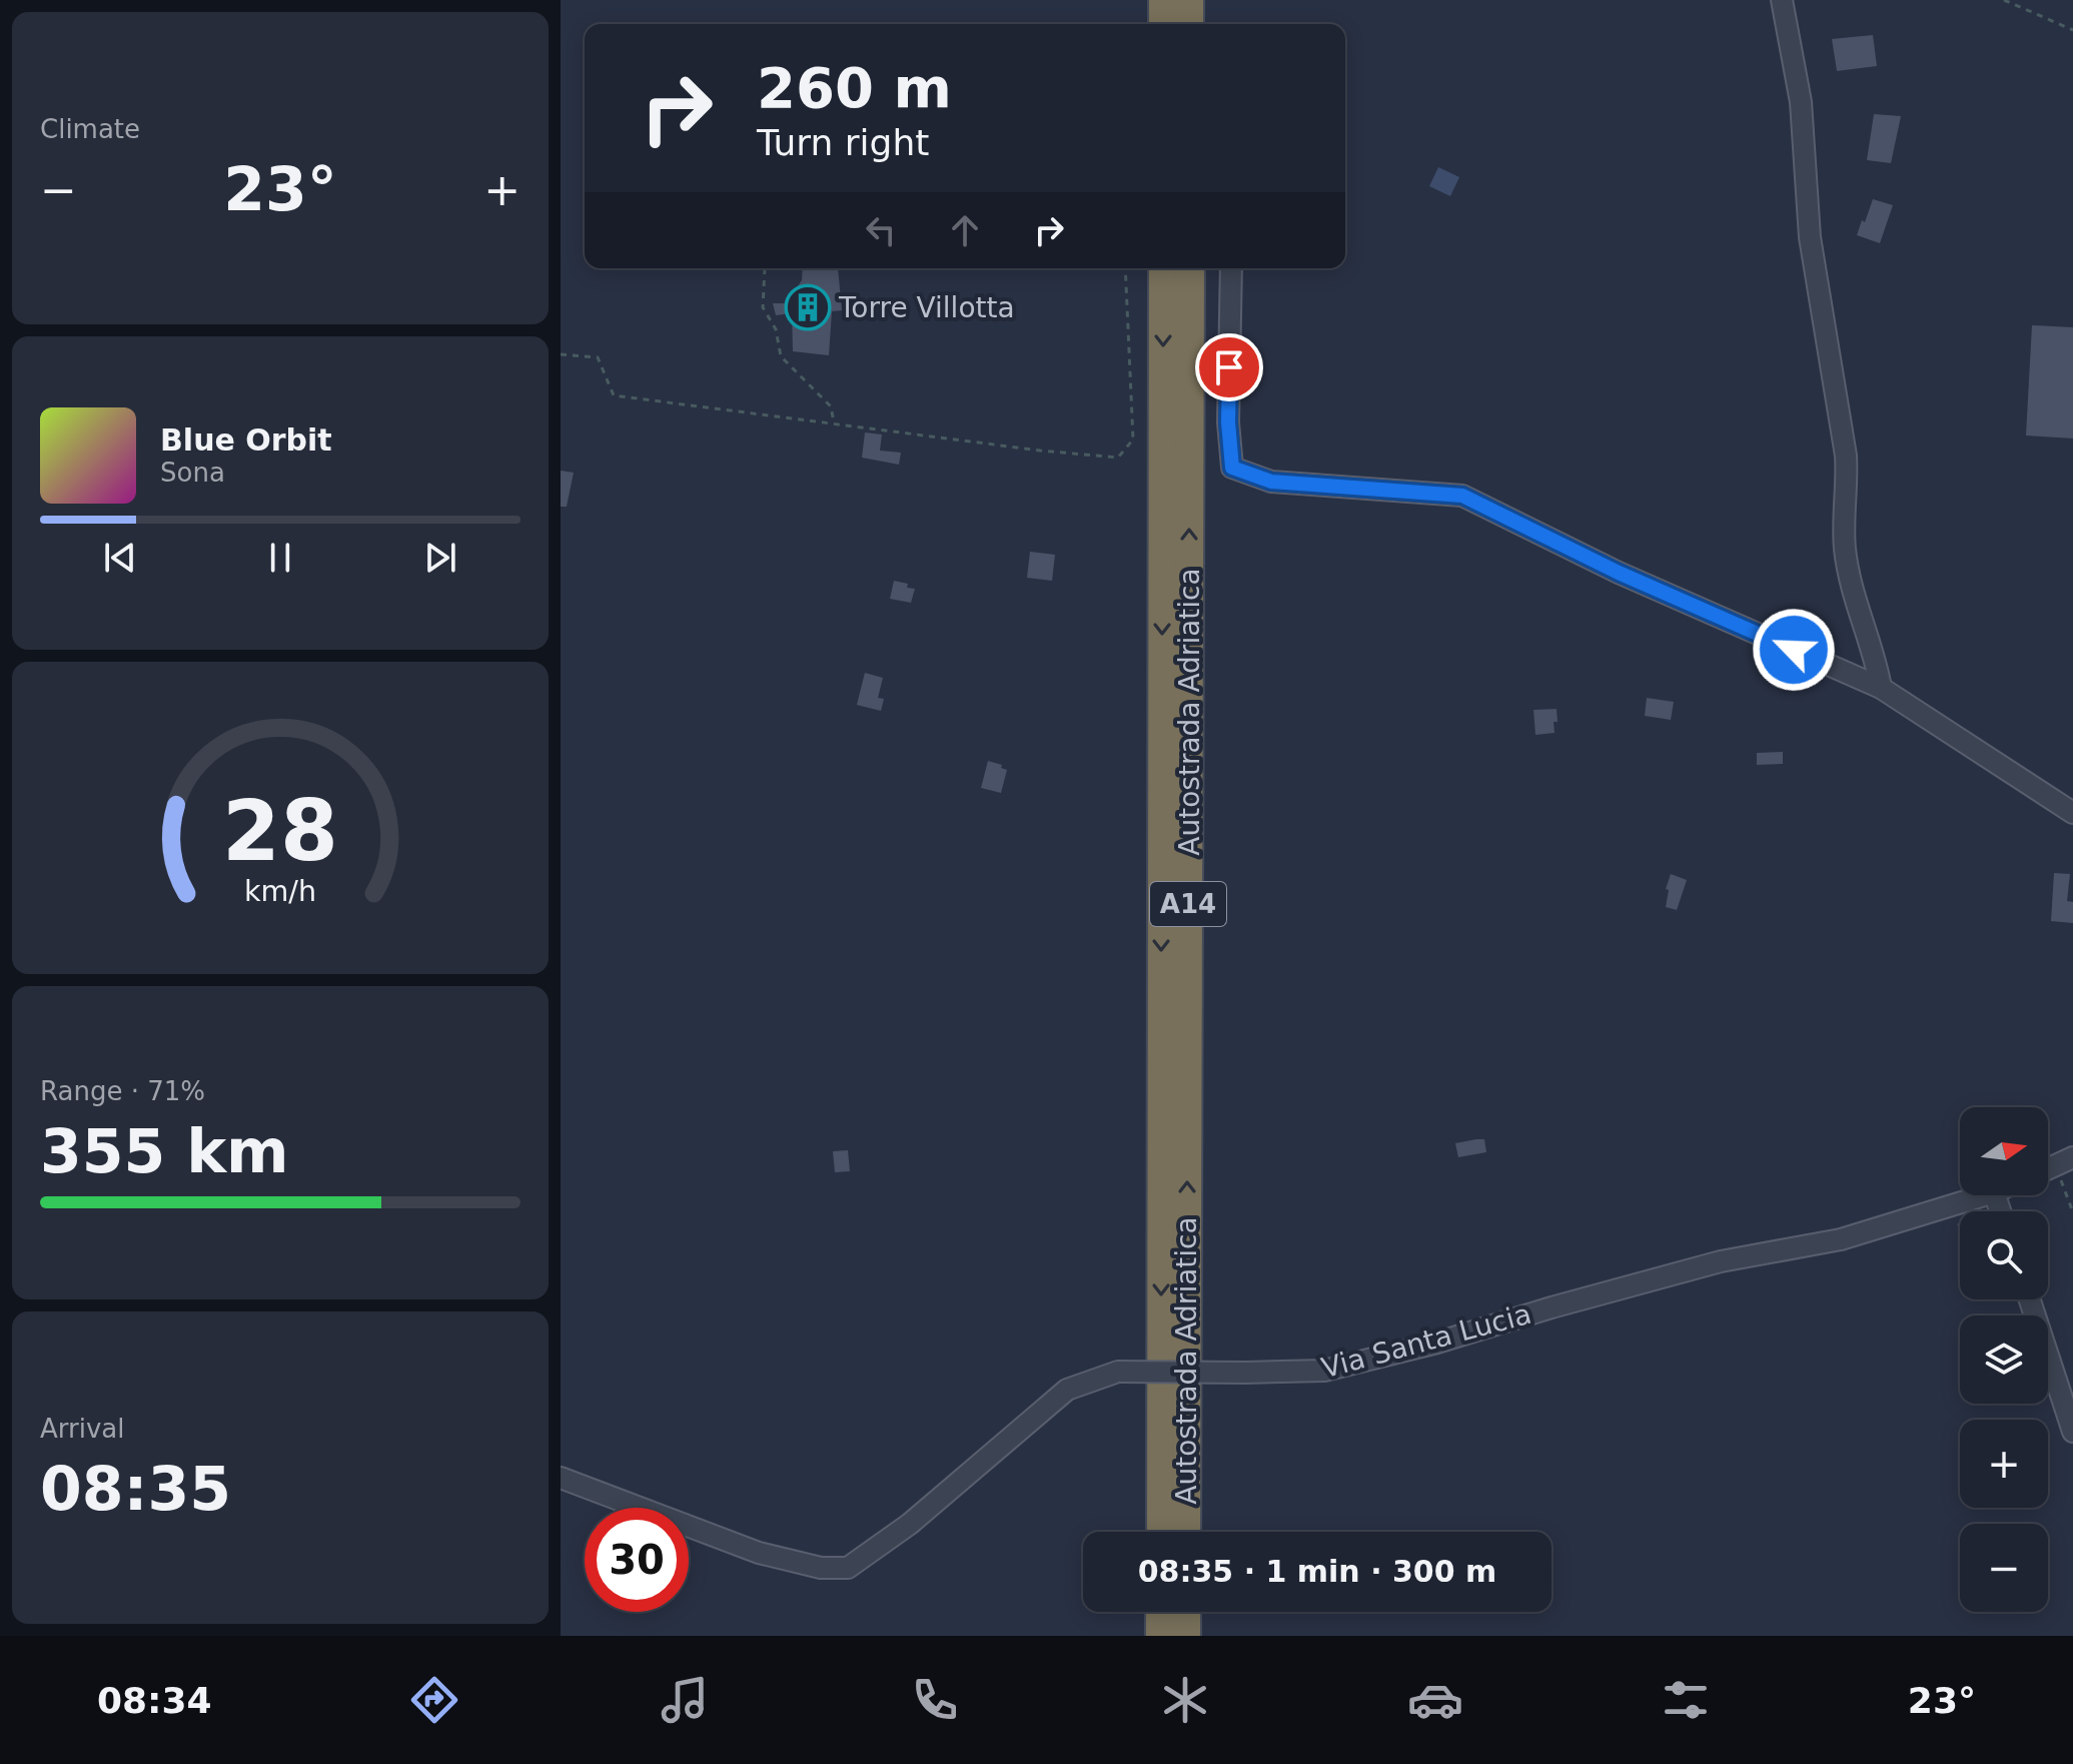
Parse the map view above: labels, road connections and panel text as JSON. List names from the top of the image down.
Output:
{
  "streets": {
    "highway": ["Autostrada Adriatica", "A14"],
    "street": ["Via Santa Lucia"]
  },
  "places": {
    "building": ["Torre Villotta"]
  },
  "north": "right",
  "page": {
    "tile": [
      "Climate",
      ["Range · 71%", "355 km"],
      ["Arrival", "08:35"]
    ],
    "turn": ["260 m", "Turn right"],
    "heat": ["−", "23°", "+"],
    "song": ["Blue Orbit", "Sona"],
    "map_buttons": ["+", "−"],
    "limit": "30",
    "trip": "08:35 · 1 min · 300 m",
    "tabs": ["08:34", "23°"],
    "gauge": ["28", "km/h"]
  }
}
